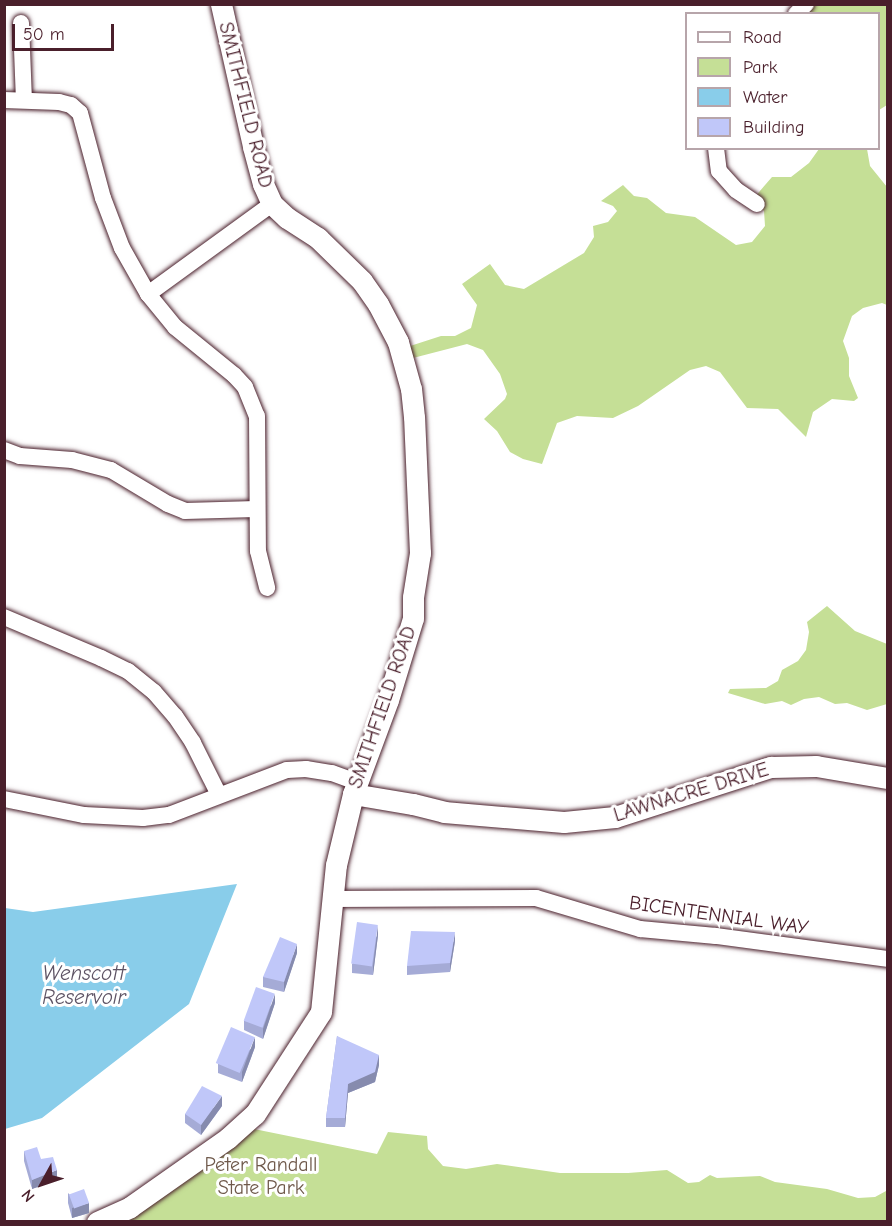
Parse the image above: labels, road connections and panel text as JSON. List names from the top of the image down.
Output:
{
  "streets": {
    "street": ["SMITHFIELD ROAD", "LAWNACRE DRIVE", "BICENTENNIAL WAY"]
  },
  "crossings": [
    ["SMITHFIELD ROAD", "LAWNACRE DRIVE"],
    ["SMITHFIELD ROAD", "BICENTENNIAL WAY"]
  ],
  "water": ["Wenscott Reservoir"],
  "parks": ["Peter Randall State Park"],
  "legend": [
    "Road",
    "Park",
    "Water",
    "Building"
  ],
  "scale_bar": "50 m",
  "north": "bottom left"
}
